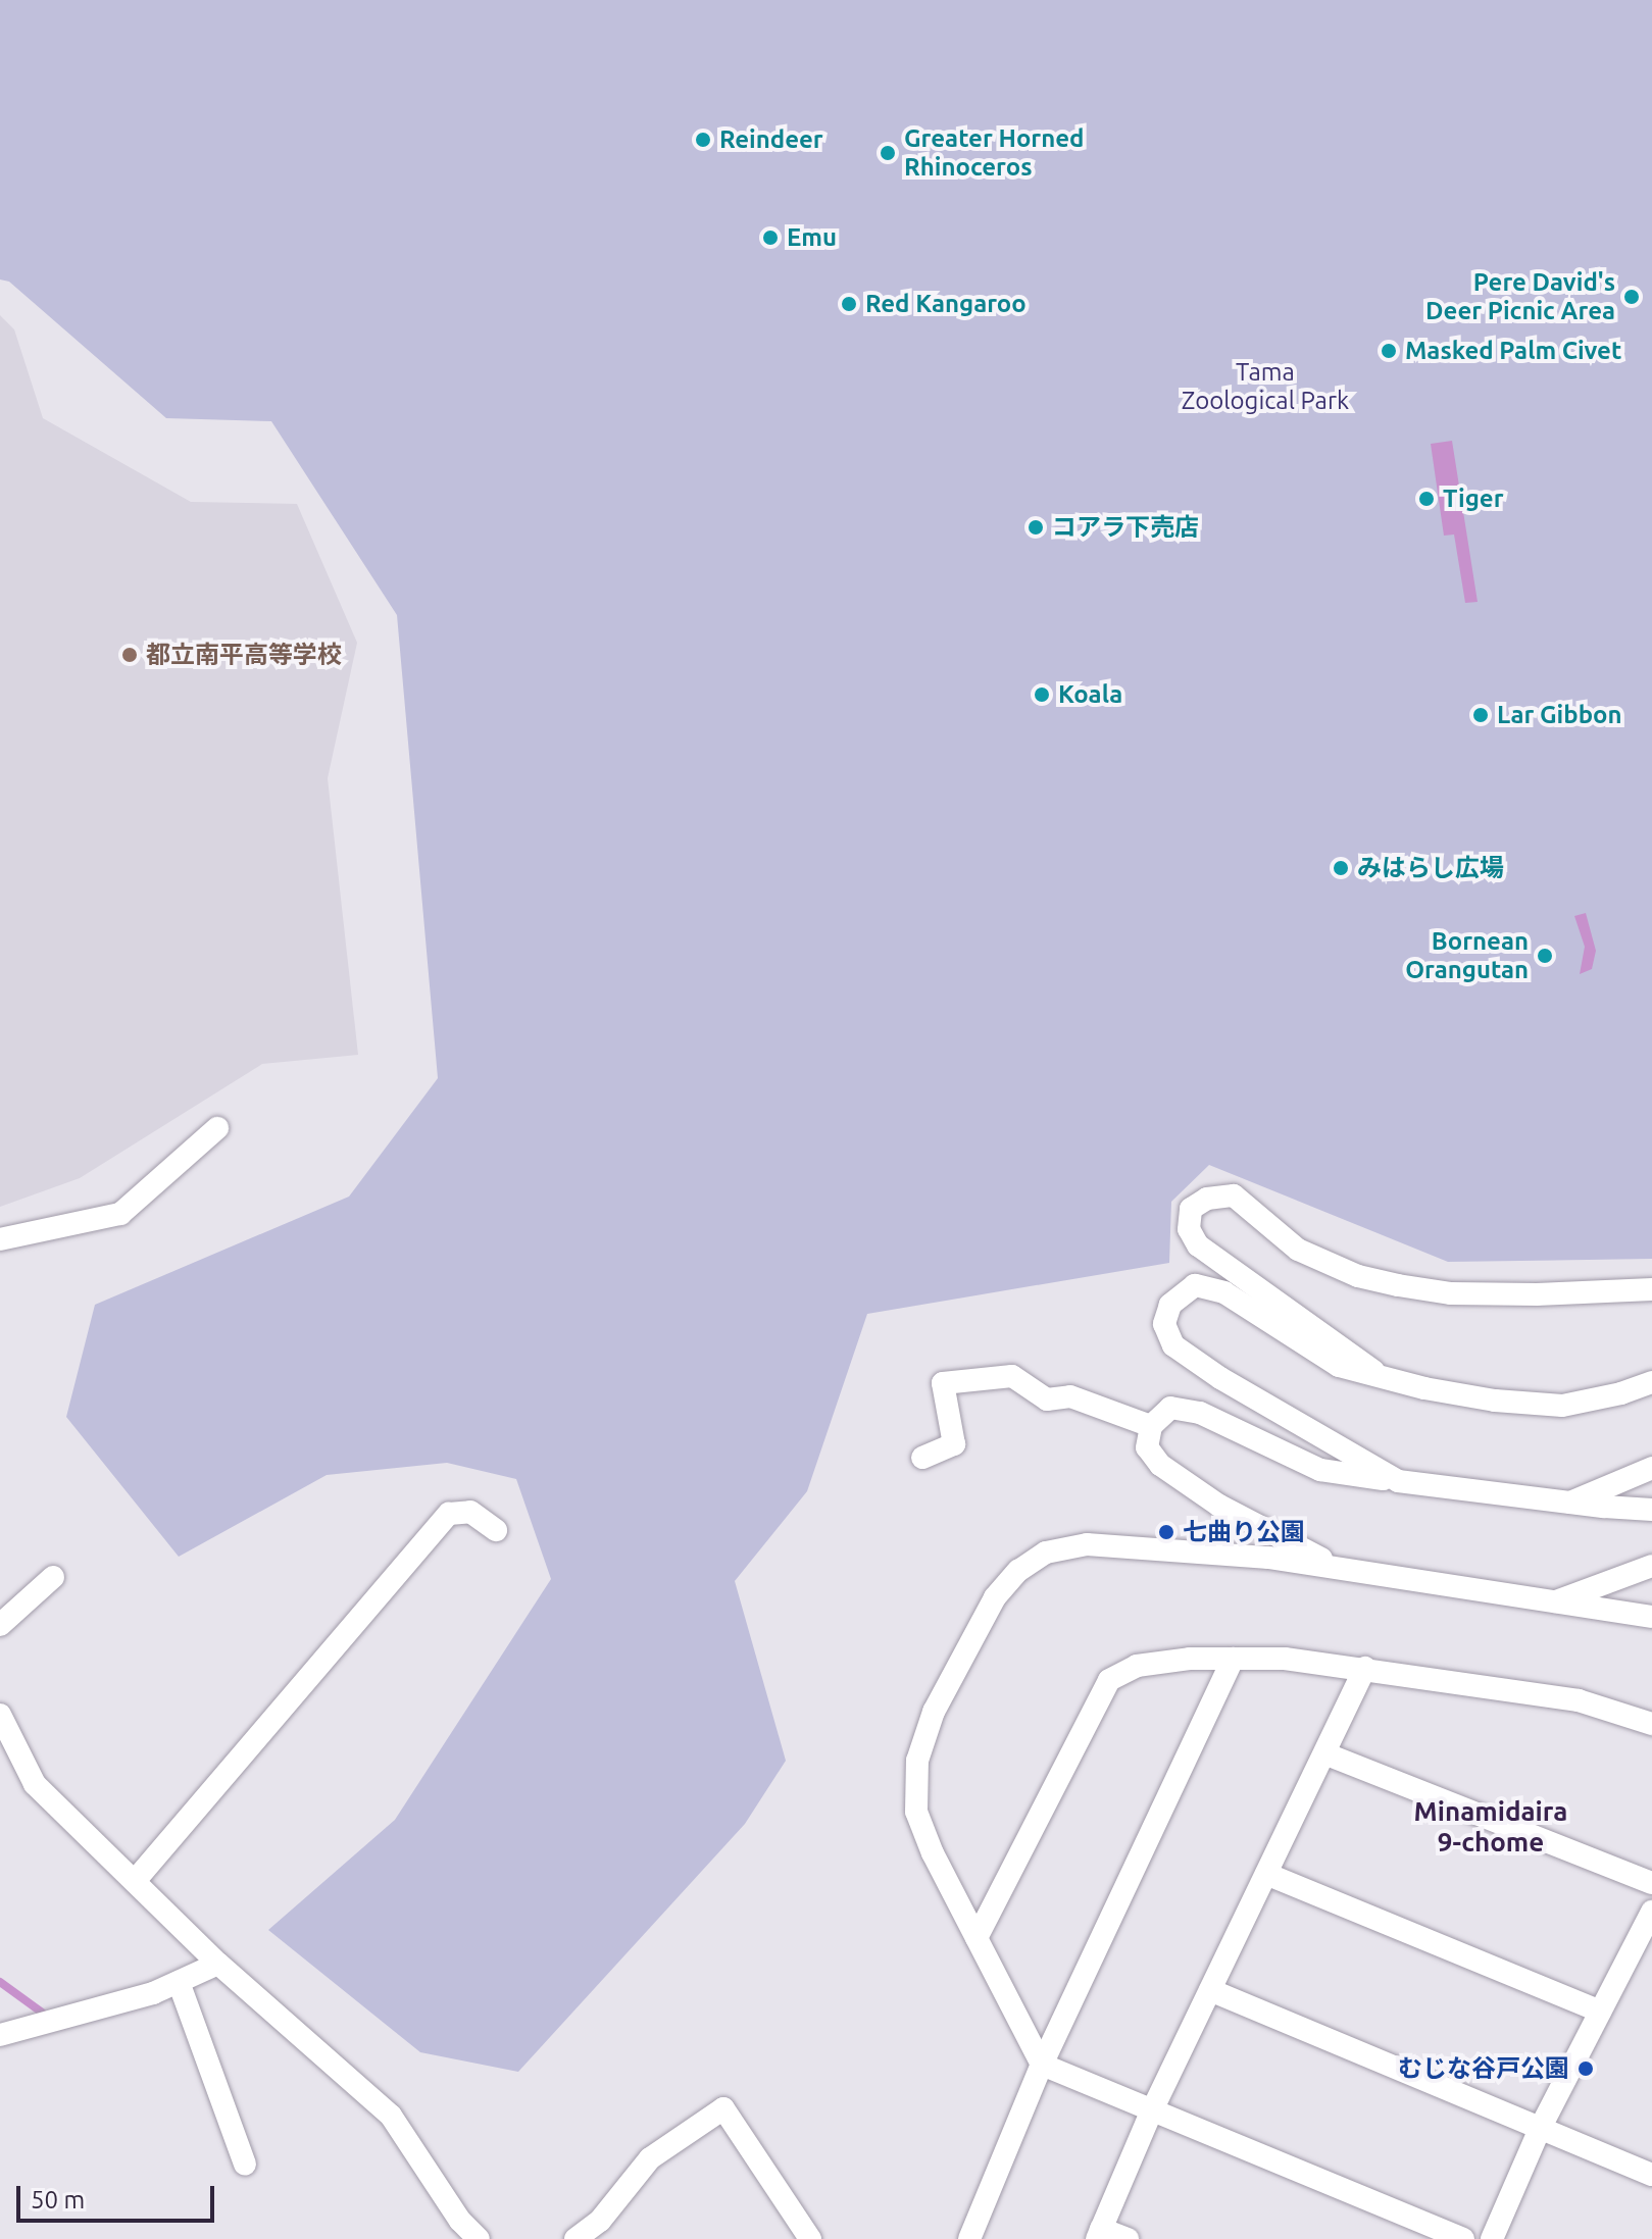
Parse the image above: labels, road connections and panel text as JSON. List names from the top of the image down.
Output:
{
  "districts": ["Minamidaira 9-chome"],
  "parks": ["Tama Zoological Park"],
  "places": [
    "Reindeer",
    "Greater Horned Rhinoceros",
    "Emu",
    "Pere David's Deer Picnic Area",
    "Red Kangaroo",
    "Masked Palm Civet",
    "Tiger",
    "コアラ下売店",
    "都立南平高等学校",
    "Koala",
    "Lar Gibbon",
    "みはらし広場",
    "Bornean Orangutan",
    "七曲り公園",
    "むじな谷戸公園"
  ],
  "scale_bar": "50 m"
}
